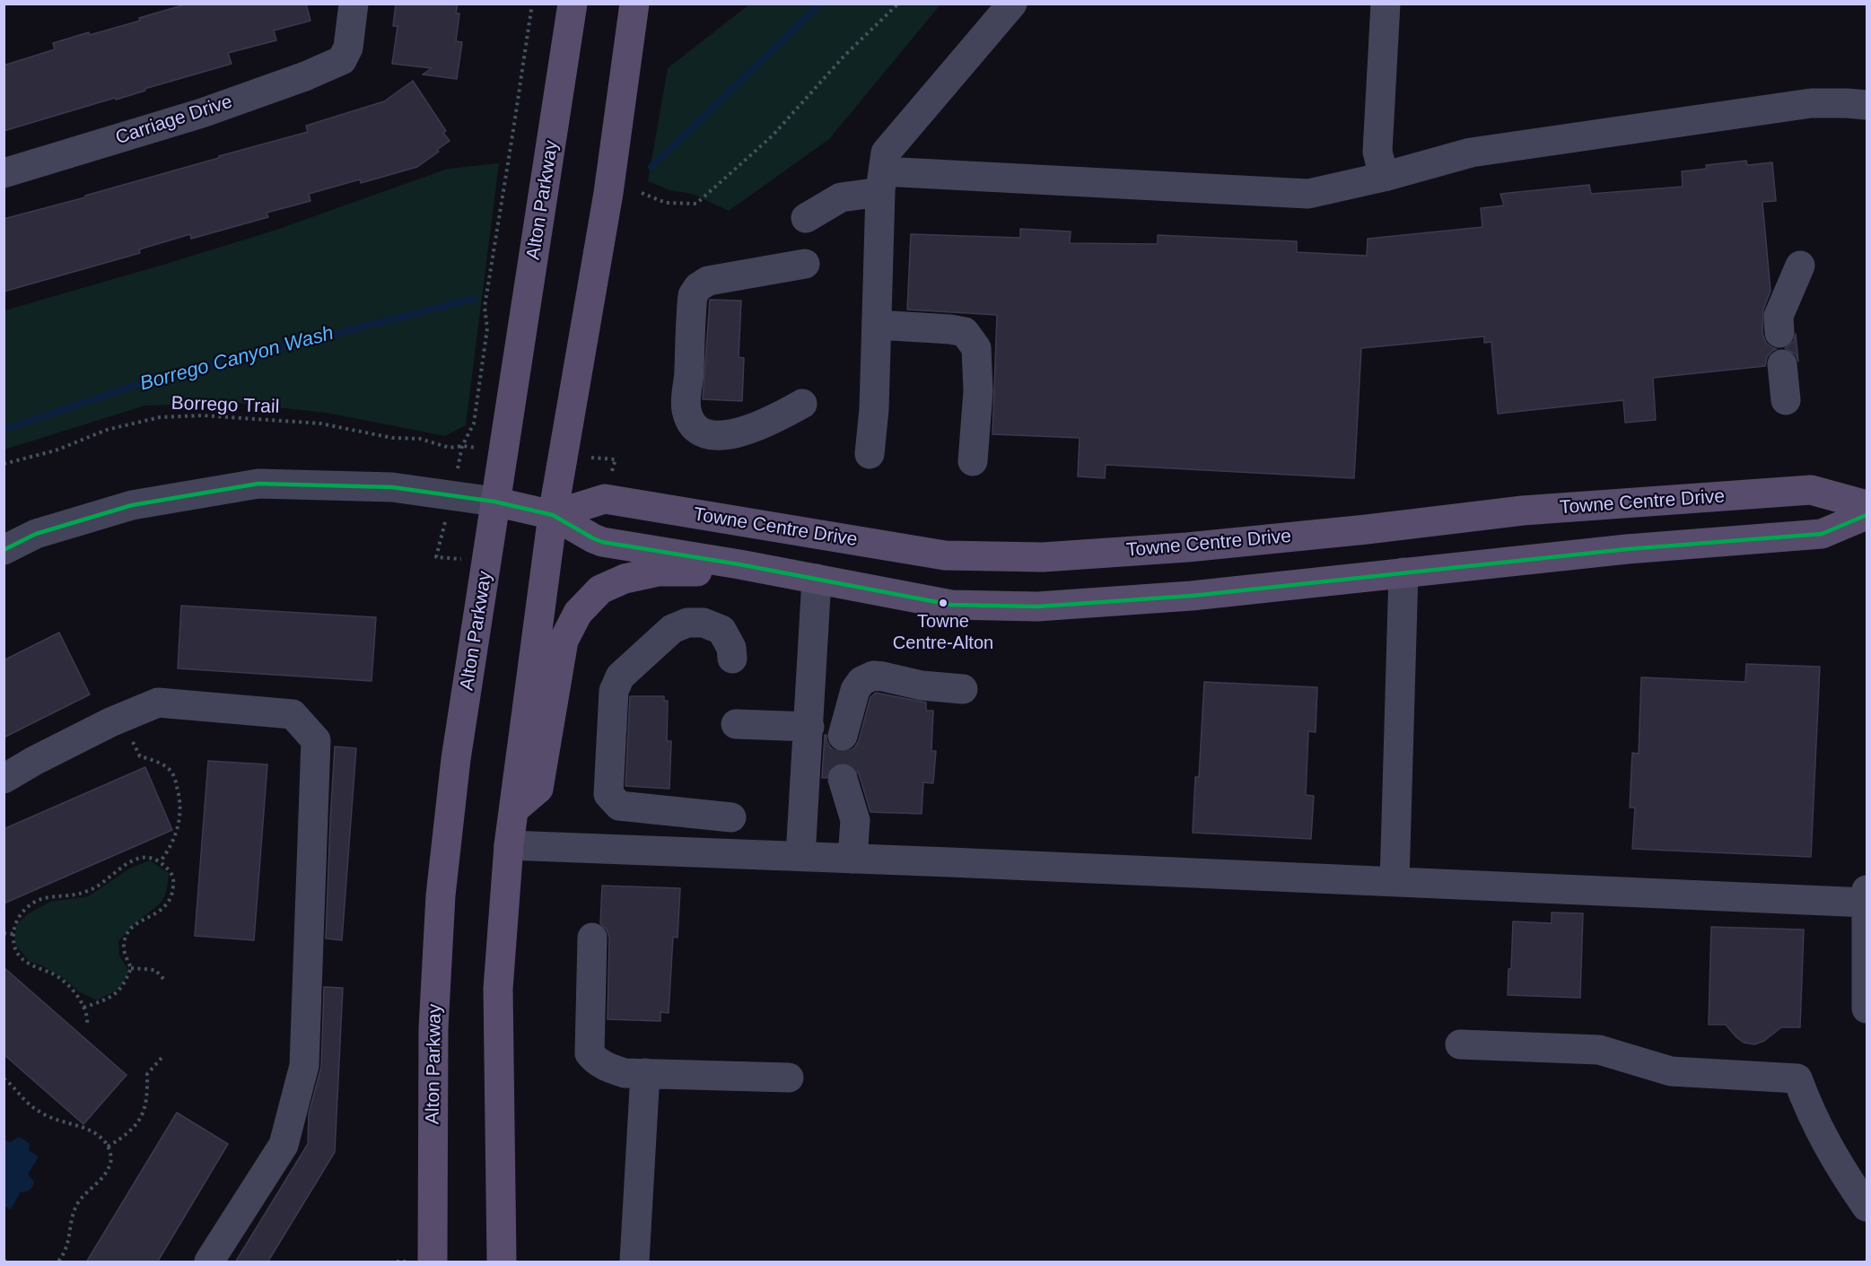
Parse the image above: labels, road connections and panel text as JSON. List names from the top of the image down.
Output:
{
  "streets": {
    "main road": ["Alton Parkway", "Towne Centre Drive"],
    "street": ["Carriage Drive"],
    "path": ["Borrego Trail"]
  },
  "water": ["Borrego Canyon Wash"],
  "places": ["Towne Centre-Alton"]
}
